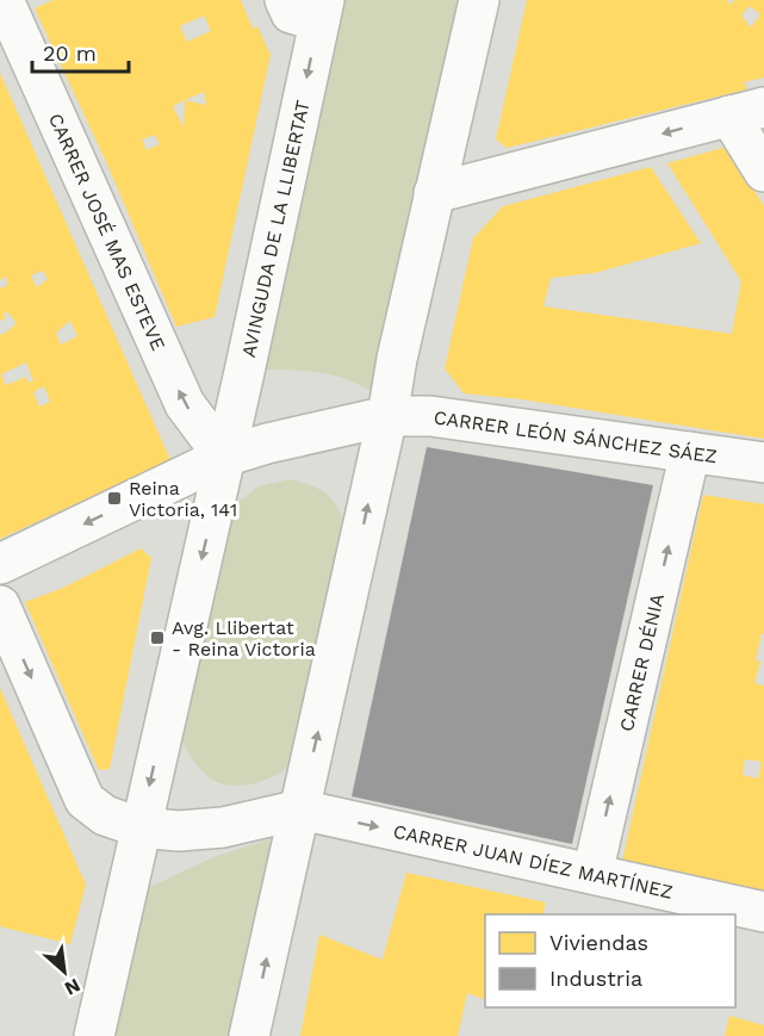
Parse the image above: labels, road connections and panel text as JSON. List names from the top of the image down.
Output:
{
  "streets": {
    "main road": [
      "AVINGUDA DE LA LLIBERTAT",
      "CARRER JOSÉ MAS ESTEVE",
      "CARRER LEÓN SÁNCHEZ SÁEZ",
      "CARRER DÉNIA",
      "CARRER JUAN DÍEZ MARTÍNEZ"
    ]
  },
  "crossings": [
    ["AVINGUDA DE LA LLIBERTAT", "CARRER JOSÉ MAS ESTEVE"],
    ["CARRER LEÓN SÁNCHEZ SÁEZ", "CARRER DÉNIA"],
    ["CARRER DÉNIA", "CARRER JUAN DÍEZ MARTÍNEZ"]
  ],
  "one_way": ["CARRER JOSÉ MAS ESTEVE", "CARRER JUAN DÍEZ MARTÍNEZ"],
  "places": {
    "transit": ["Reina Victoria, 141", "Avg. Llibertat - Reina Victoria"]
  },
  "legend": ["Viviendas", "Industria"],
  "scale_bar": "20 m",
  "north": "bottom right"
}
